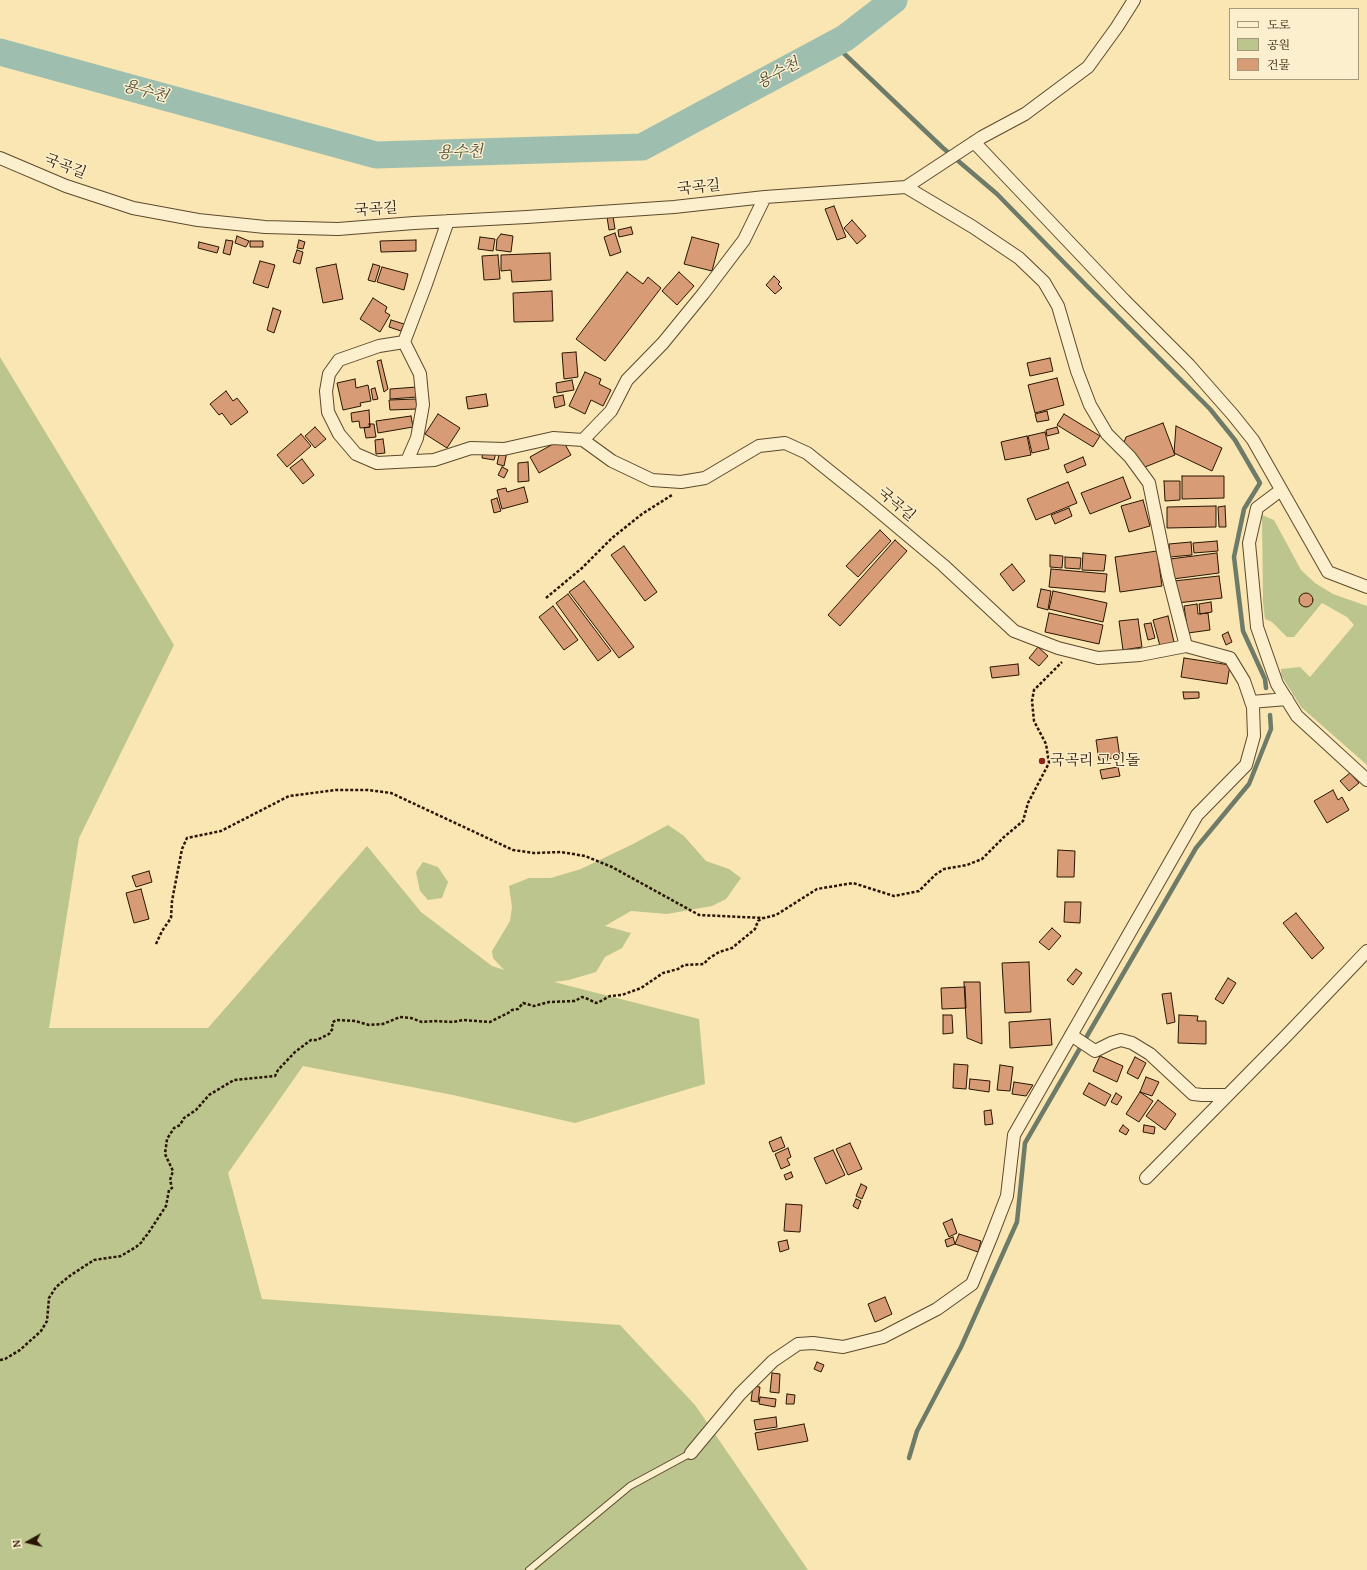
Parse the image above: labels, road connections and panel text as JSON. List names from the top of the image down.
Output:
{
  "streets": {
    "street": ["국곡길"]
  },
  "water": ["용수천"],
  "places": ["국곡리 고인돌"],
  "legend": ["도로", "공원", "건물"],
  "north": "left"
}
